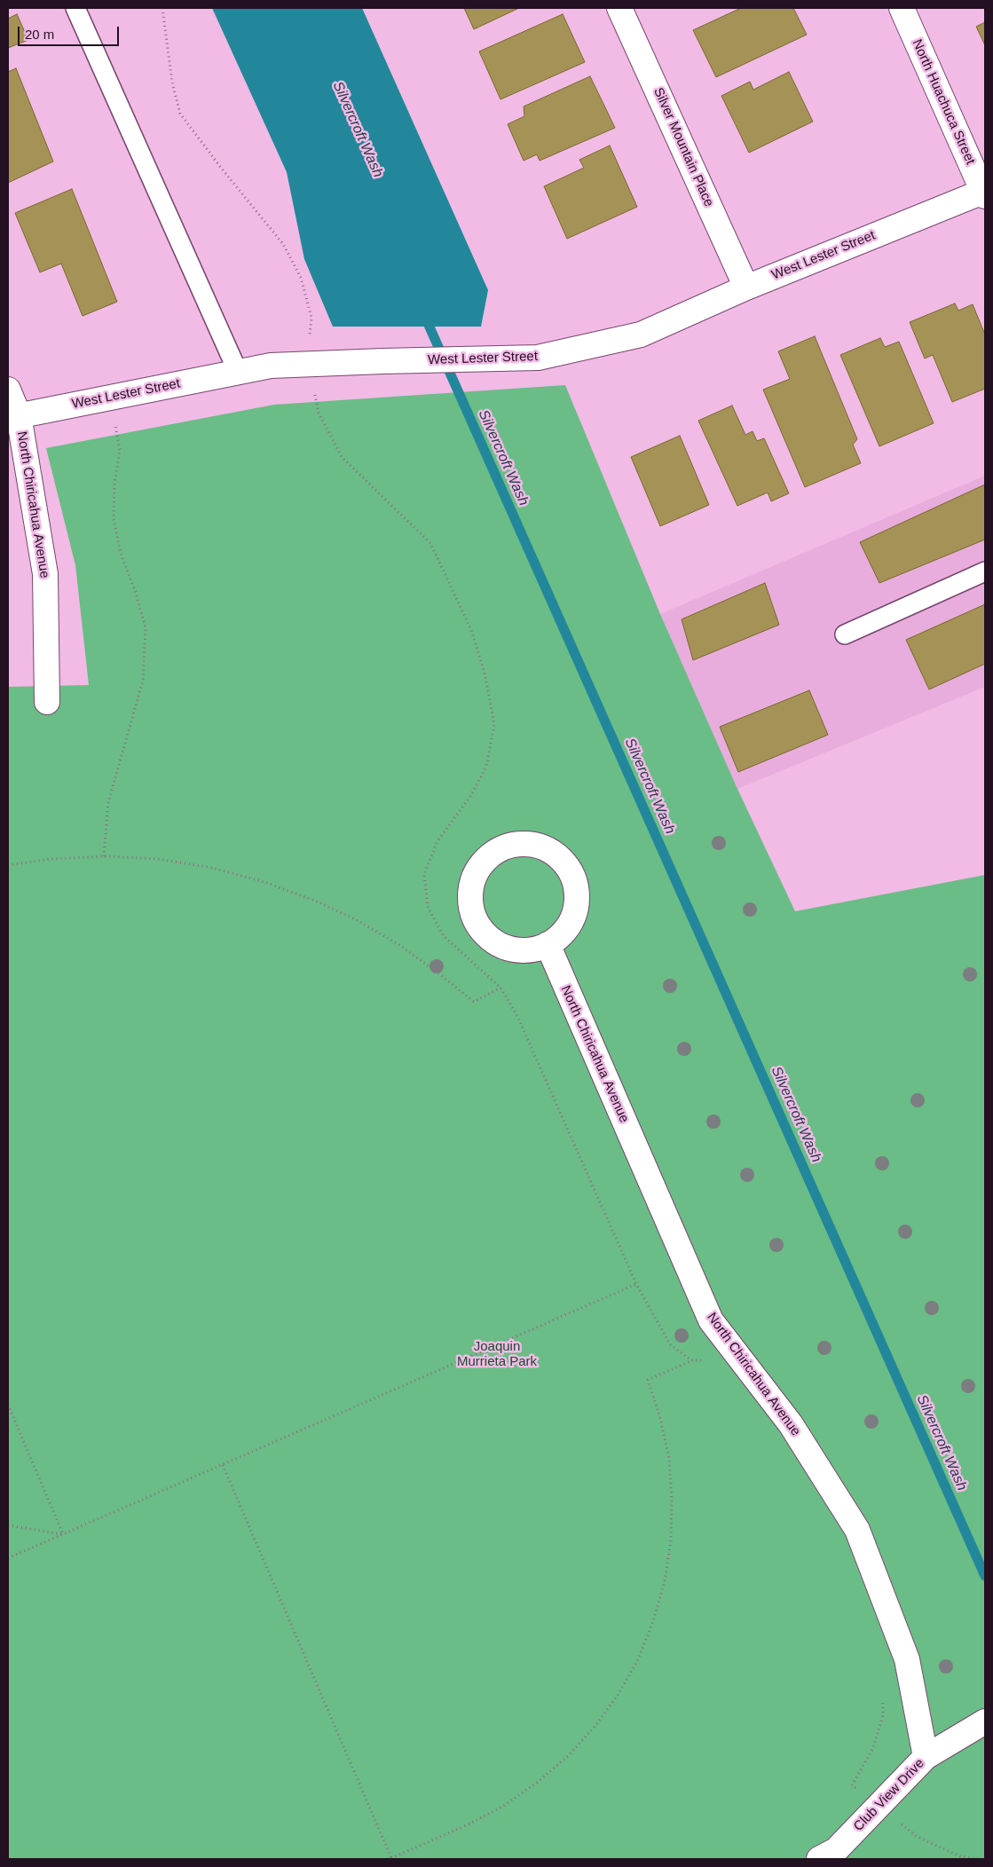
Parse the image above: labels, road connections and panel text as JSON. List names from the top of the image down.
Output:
{
  "streets": {
    "street": [
      "North Huachuca Street",
      "Silver Mountain Place",
      "West Lester Street",
      "North Chiricahua Avenue",
      "Club View Drive"
    ]
  },
  "crossings": [
    ["North Huachuca Street", "West Lester Street"],
    ["Silver Mountain Place", "West Lester Street"],
    ["West Lester Street", "North Chiricahua Avenue"],
    ["North Chiricahua Avenue", "Club View Drive"]
  ],
  "water": ["Silvercroft Wash"],
  "parks": ["Joaquin Murrieta Park"],
  "scale_bar": "20 m"
}
